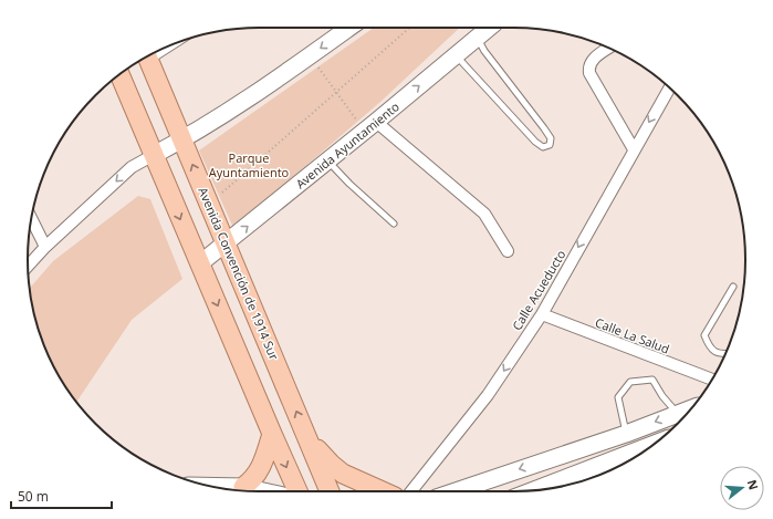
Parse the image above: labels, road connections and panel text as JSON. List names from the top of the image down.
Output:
{
  "streets": {
    "main road": ["Avenida Ayuntamiento", "Avenida Convención de 1914 Sur"],
    "street": ["Calle Acueducto", "Calle La Salud"]
  },
  "crossings": [
    ["Avenida Ayuntamiento", "Avenida Convención de 1914 Sur"],
    ["Calle Acueducto", "Calle La Salud"]
  ],
  "one_way": ["Calle Acueducto"],
  "parks": ["Parque Ayuntamiento"],
  "scale_bar": "50 m",
  "north": "right"
}
